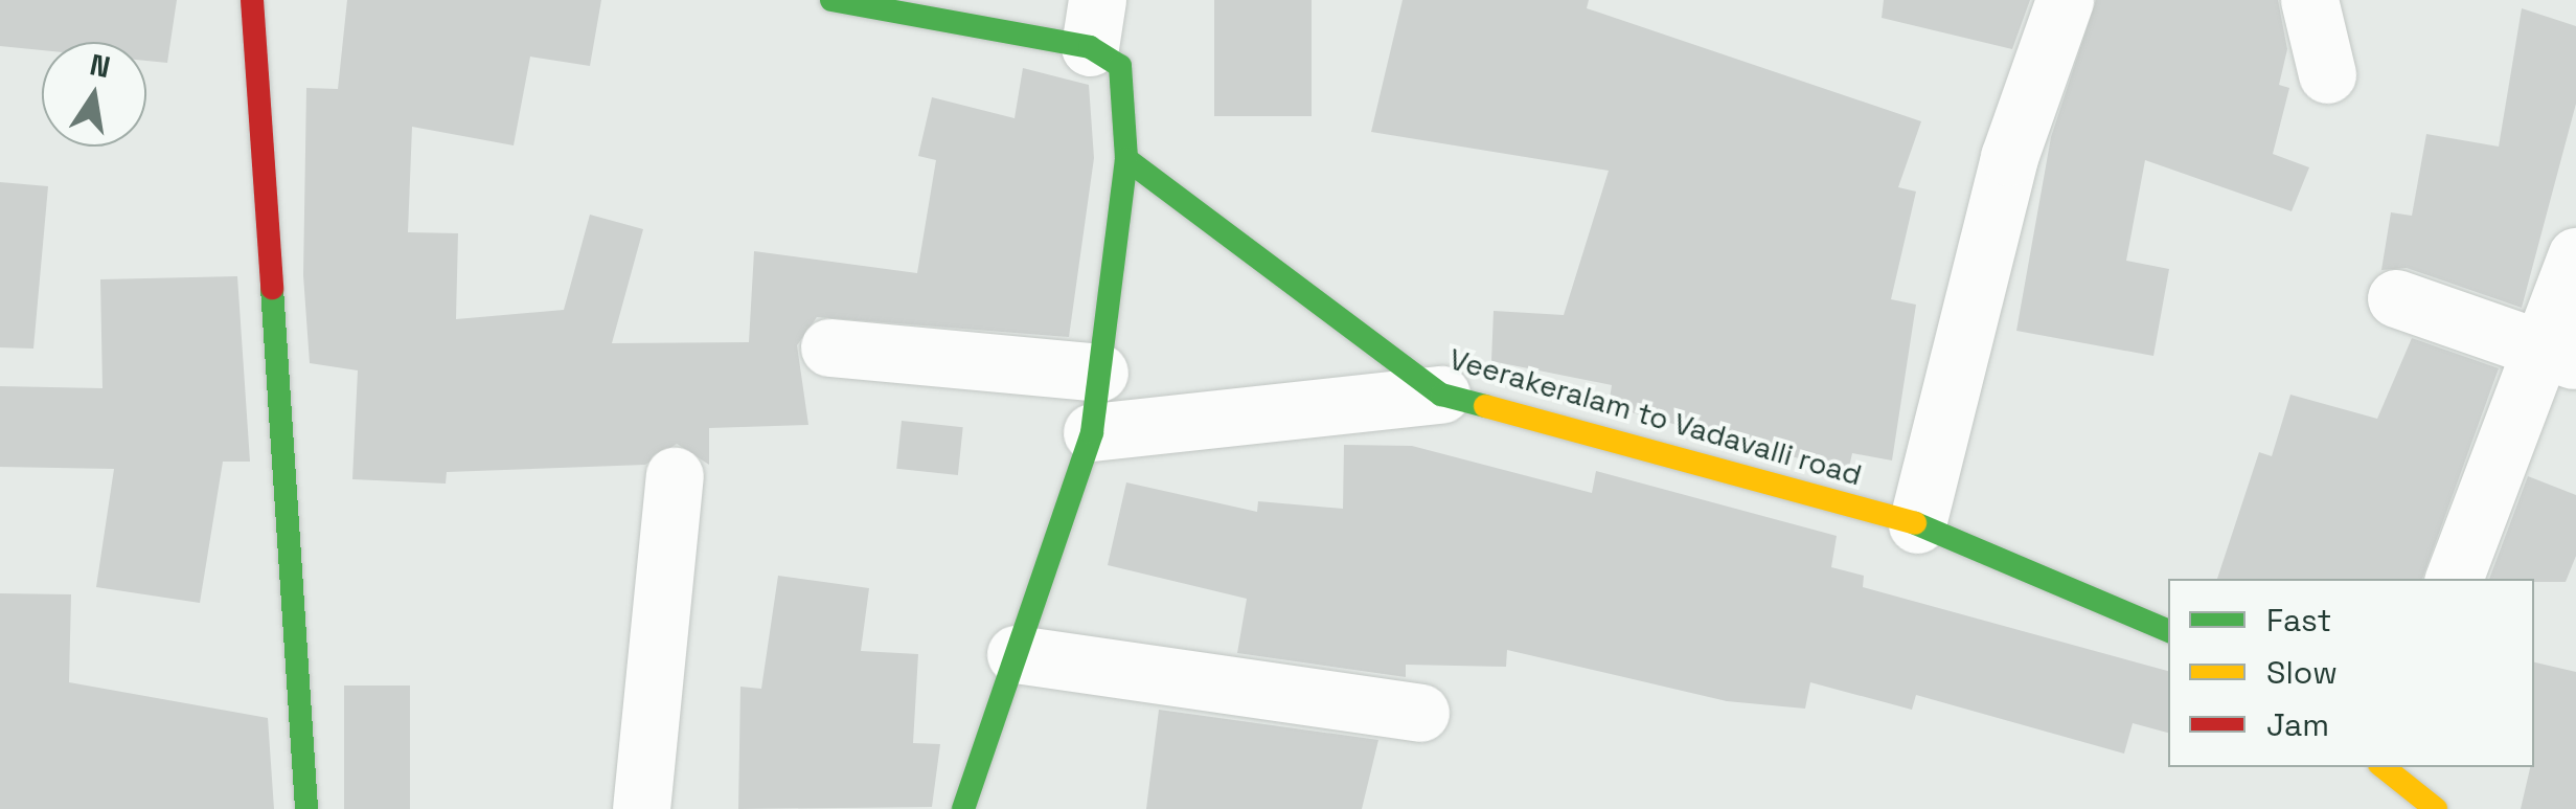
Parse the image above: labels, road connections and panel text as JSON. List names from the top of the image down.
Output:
{
  "streets": {
    "street": ["Veerakeralam to Vadavalli road"]
  },
  "legend": ["Fast", "Slow", "Jam"],
  "north": "top"
}
